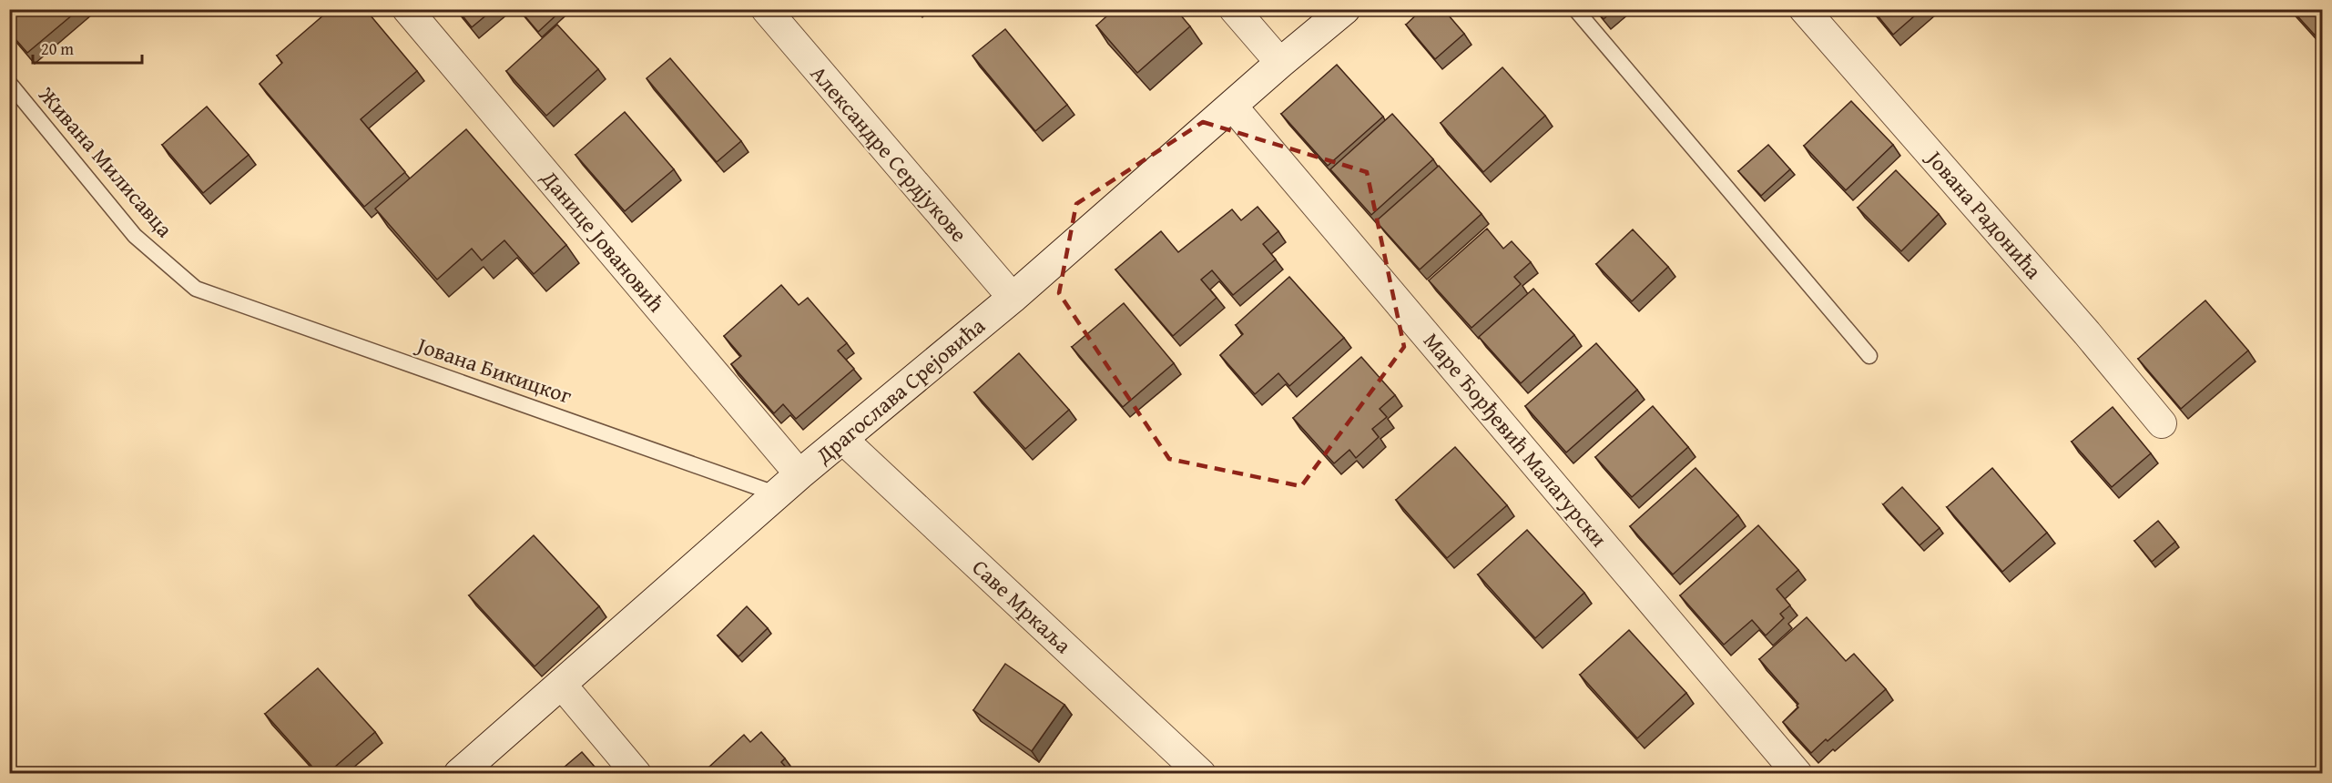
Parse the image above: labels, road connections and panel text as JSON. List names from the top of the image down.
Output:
{
  "streets": {
    "street": [
      "Александре Сердјукове",
      "Јована Радонића",
      "Данице Јовановић",
      "Драгослава Срејовића",
      "Маре Ђорђевић Малагурски",
      "Саве Мркаља"
    ],
    "lane": ["Живана Милисавца", "Јована Бикицког"]
  },
  "crossings": [
    ["Александре Сердјукове", "Драгослава Срејовића"],
    ["Живана Милисавца", "Јована Бикицког"],
    ["Данице Јовановић", "Драгослава Срејовића"],
    ["Јована Бикицког", "Драгослава Срејовића"],
    ["Драгослава Срејовића", "Маре Ђорђевић Малагурски"],
    ["Драгослава Срејовића", "Саве Мркаља"]
  ],
  "scale_bar": "20 m"
}
